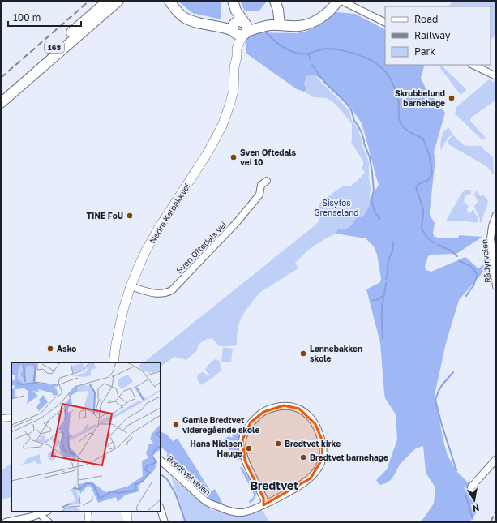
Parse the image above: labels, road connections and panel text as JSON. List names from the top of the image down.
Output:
{
  "streets": {
    "highway": ["163", "Nedre Kalbakkvei"],
    "street": ["Sven Oftedals vei", "Rådyrveien", "Bredtvetveien"]
  },
  "crossings": [
    ["Nedre Kalbakkvei", "Sven Oftedals vei"]
  ],
  "districts": ["Bredtvet"],
  "parks": ["Sisyfos Grenseland"],
  "places": [
    "Skrubbelund barnehage",
    "Sven Oftedals vei 10",
    "TINE FoU",
    "Asko",
    "Lønnebakken skole",
    "Gamle Bredtvet videregående skole",
    "Bredtvet kirke",
    "Hans Nielsen Hauge",
    "Bredtvet barnehage"
  ],
  "legend": ["Road", "Railway", "Park"],
  "scale_bar": "100 m",
  "north": "bottom"
}
